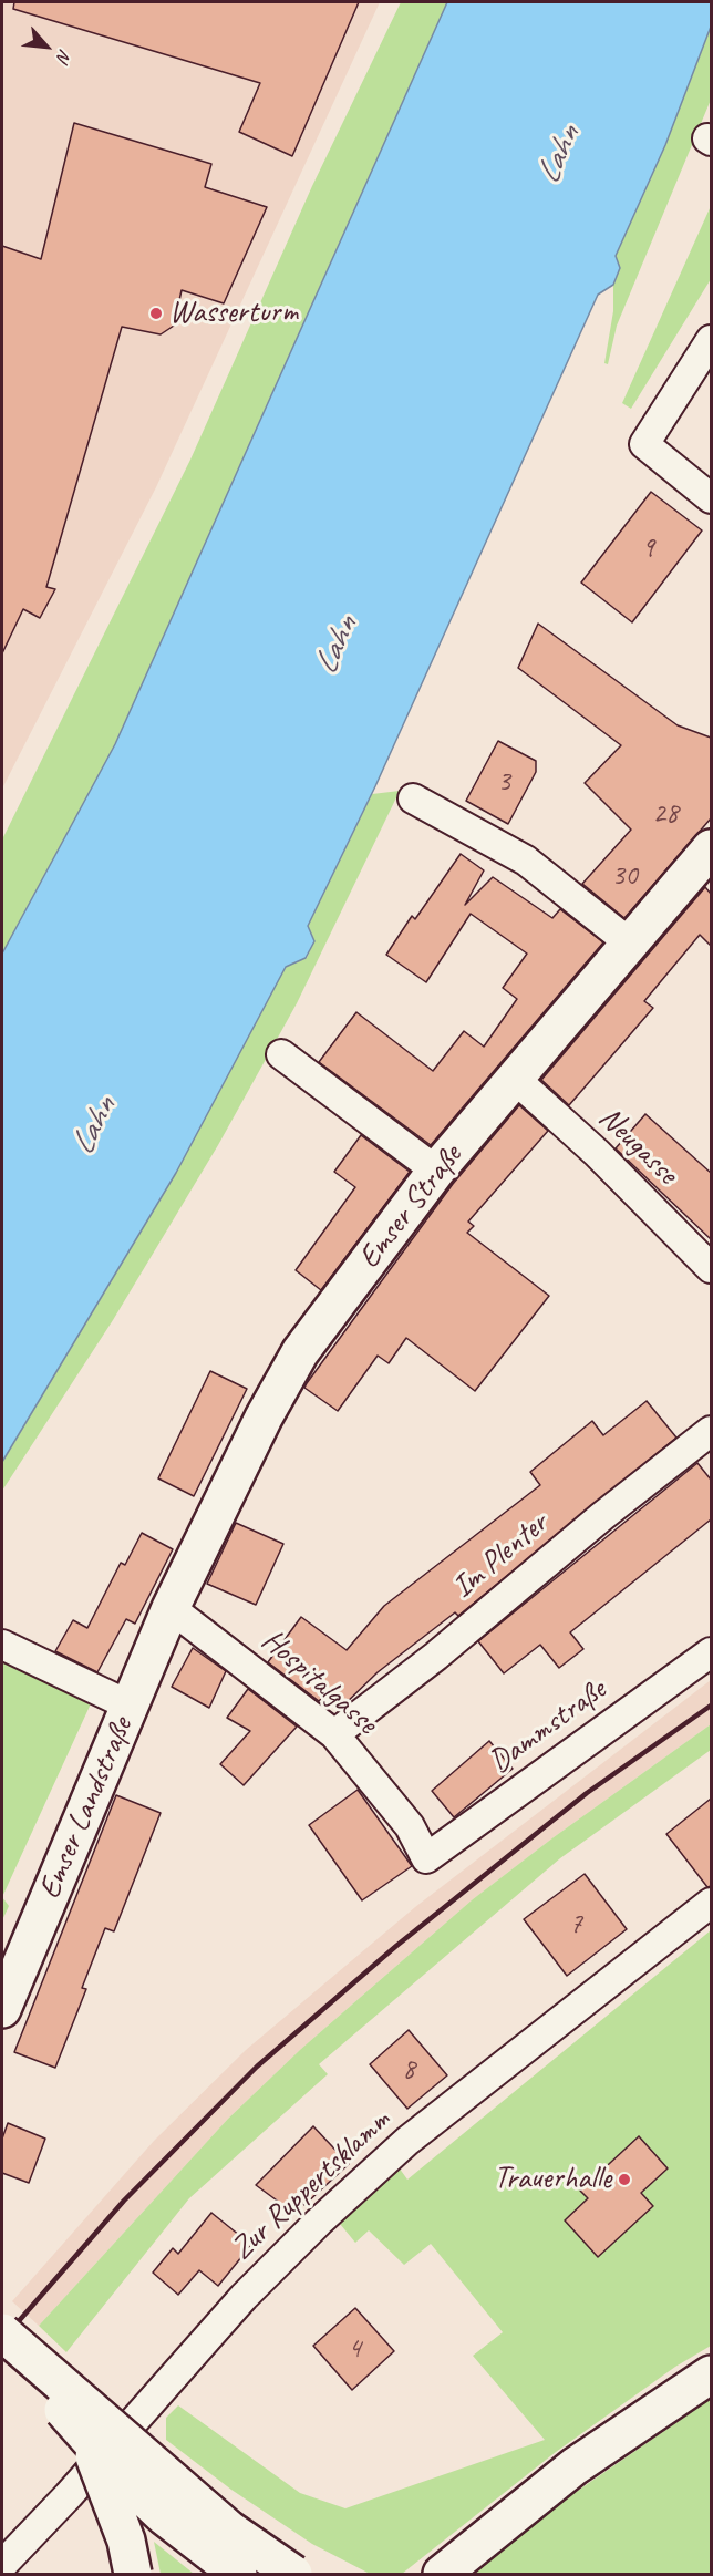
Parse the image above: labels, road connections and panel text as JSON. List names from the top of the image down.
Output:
{
  "streets": {
    "main road": ["Emser Straße", "Emser Landstraße"],
    "street": [
      "Neugasse",
      "Im Plenter",
      "Hospitalgasse",
      "Dammstraße",
      "Zur Ruppertsklamm"
    ]
  },
  "crossings": [
    ["Neugasse", "Emser Straße"],
    ["Emser Straße", "Hospitalgasse"],
    ["Emser Straße", "Emser Landstraße"],
    ["Im Plenter", "Hospitalgasse"],
    ["Hospitalgasse", "Dammstraße"],
    ["Hospitalgasse", "Emser Landstraße"]
  ],
  "water": ["Lahn"],
  "places": ["Wasserturm", "Trauerhalle"],
  "house_numbers": [
    "9",
    "3",
    "28",
    "30",
    "7",
    "8",
    "4"
  ],
  "north": "bottom right"
}
